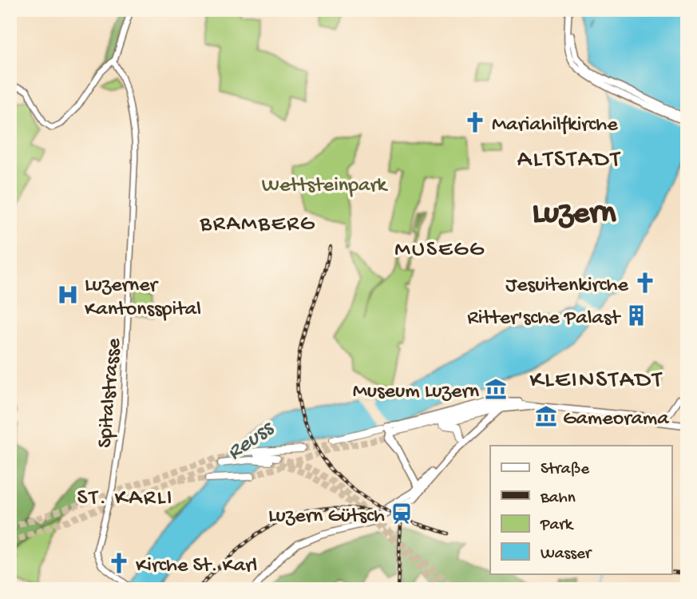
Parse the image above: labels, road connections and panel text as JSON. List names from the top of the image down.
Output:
{
  "streets": {
    "main road": ["Spitalstrasse"]
  },
  "districts": [
    "ALTSTADT",
    "Luzern",
    "BRAMBERG",
    "MUSEGG",
    "KLEINSTADT",
    "ST. KARLI"
  ],
  "water": ["Reuss"],
  "parks": ["Wettsteinpark"],
  "places": {
    "church": ["Mariahilfkirche", "Jesuitenkirche", "Kirche St. Karl"],
    "hospital": ["Luzerner Kantonsspital"],
    "building": ["Ritter'sche Palast"],
    "museum": ["Museum Luzern", "Gameorama"],
    "station": ["Luzern Gütsch"]
  },
  "legend": [
    "Straße",
    "Bahn",
    "Park",
    "Wasser"
  ]
}
